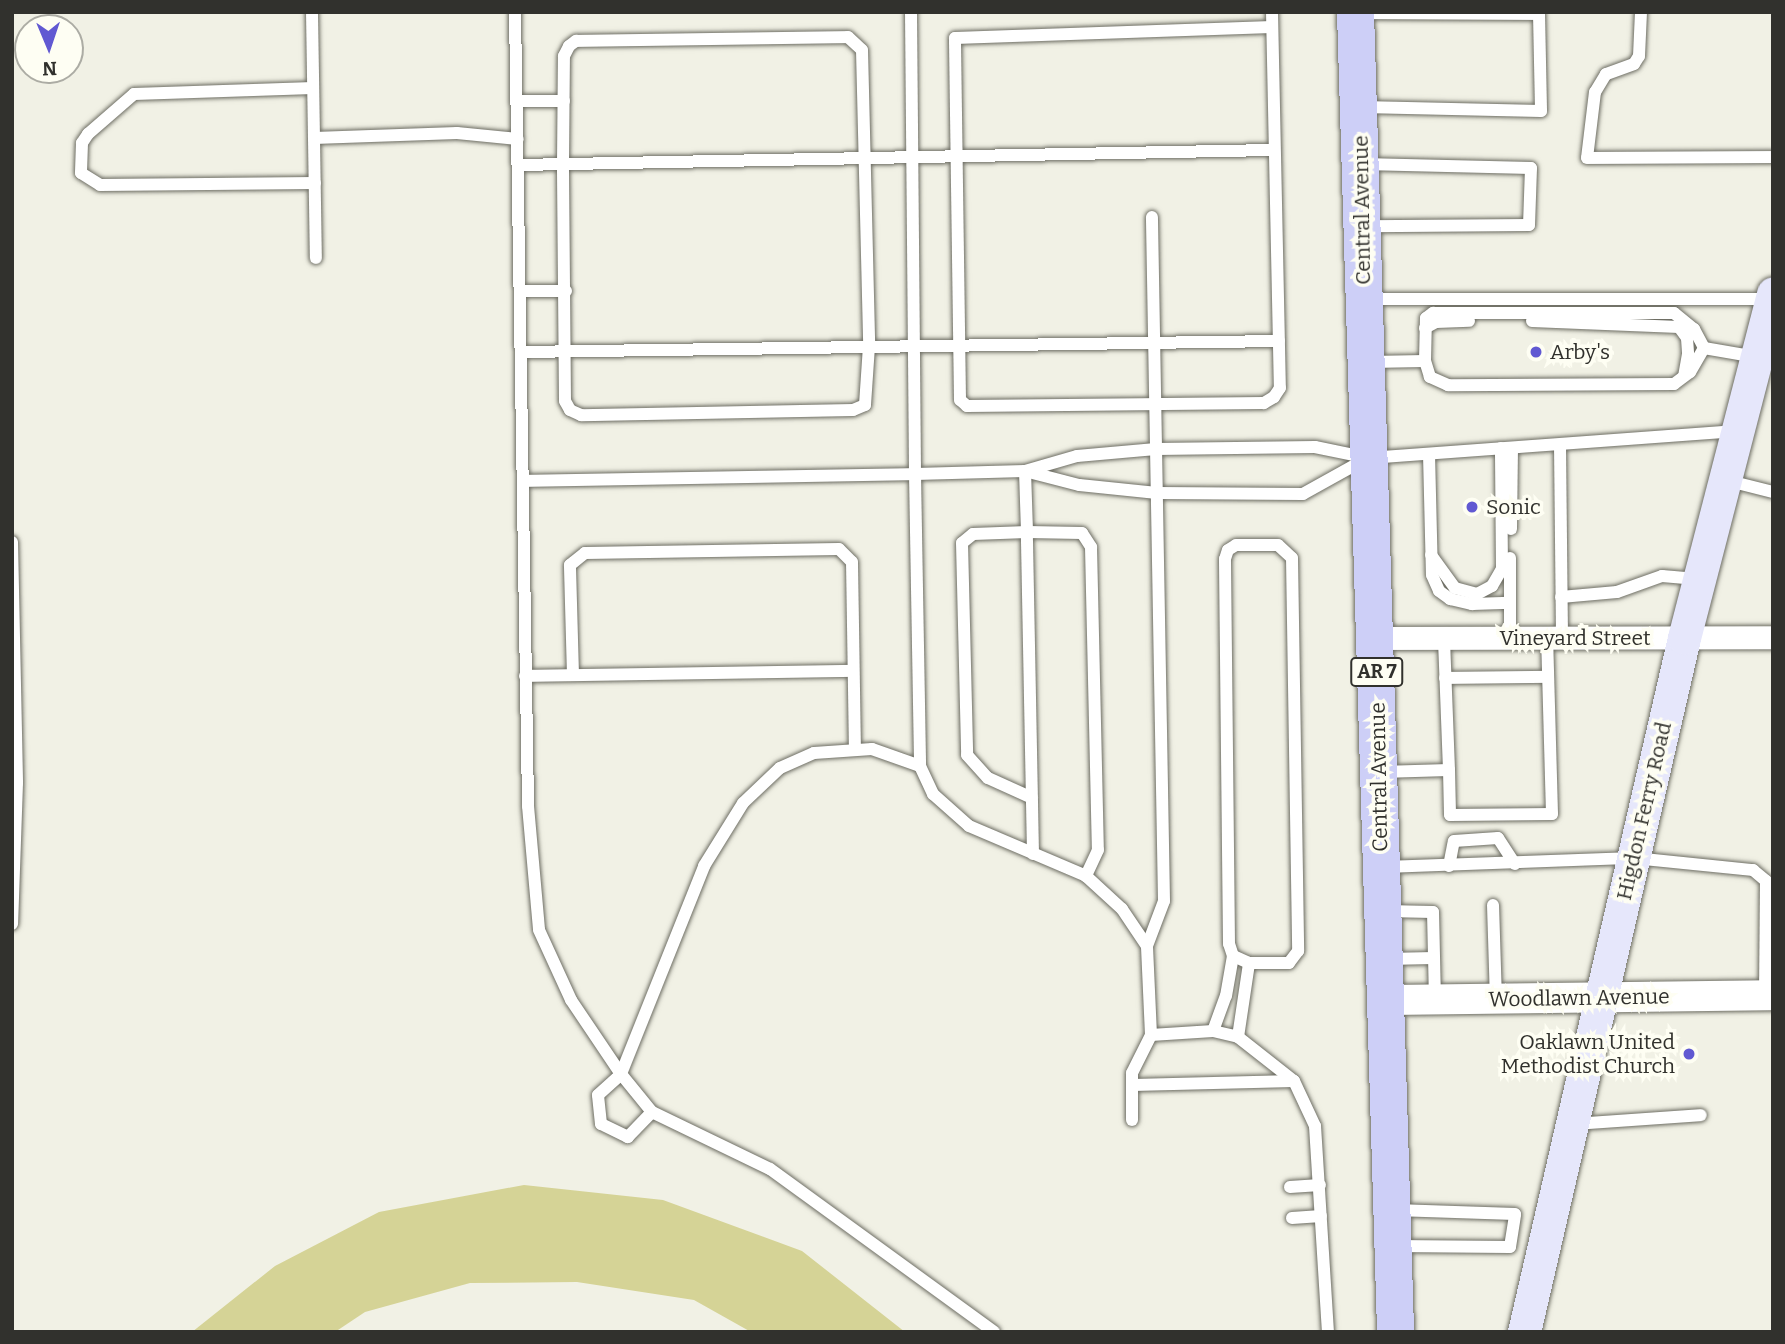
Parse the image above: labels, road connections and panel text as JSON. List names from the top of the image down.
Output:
{
  "streets": {
    "main road": ["Central Avenue", "AR 7", "Higdon Ferry Road"],
    "street": ["Vineyard Street", "Woodlawn Avenue"]
  },
  "crossings": [
    ["Central Avenue", "Vineyard Street"],
    ["Central Avenue", "Woodlawn Avenue"],
    ["Vineyard Street", "Higdon Ferry Road"],
    ["Higdon Ferry Road", "Woodlawn Avenue"]
  ],
  "places": ["Arby's", "Sonic", "Oaklawn United Methodist Church"],
  "north": "bottom"
}
